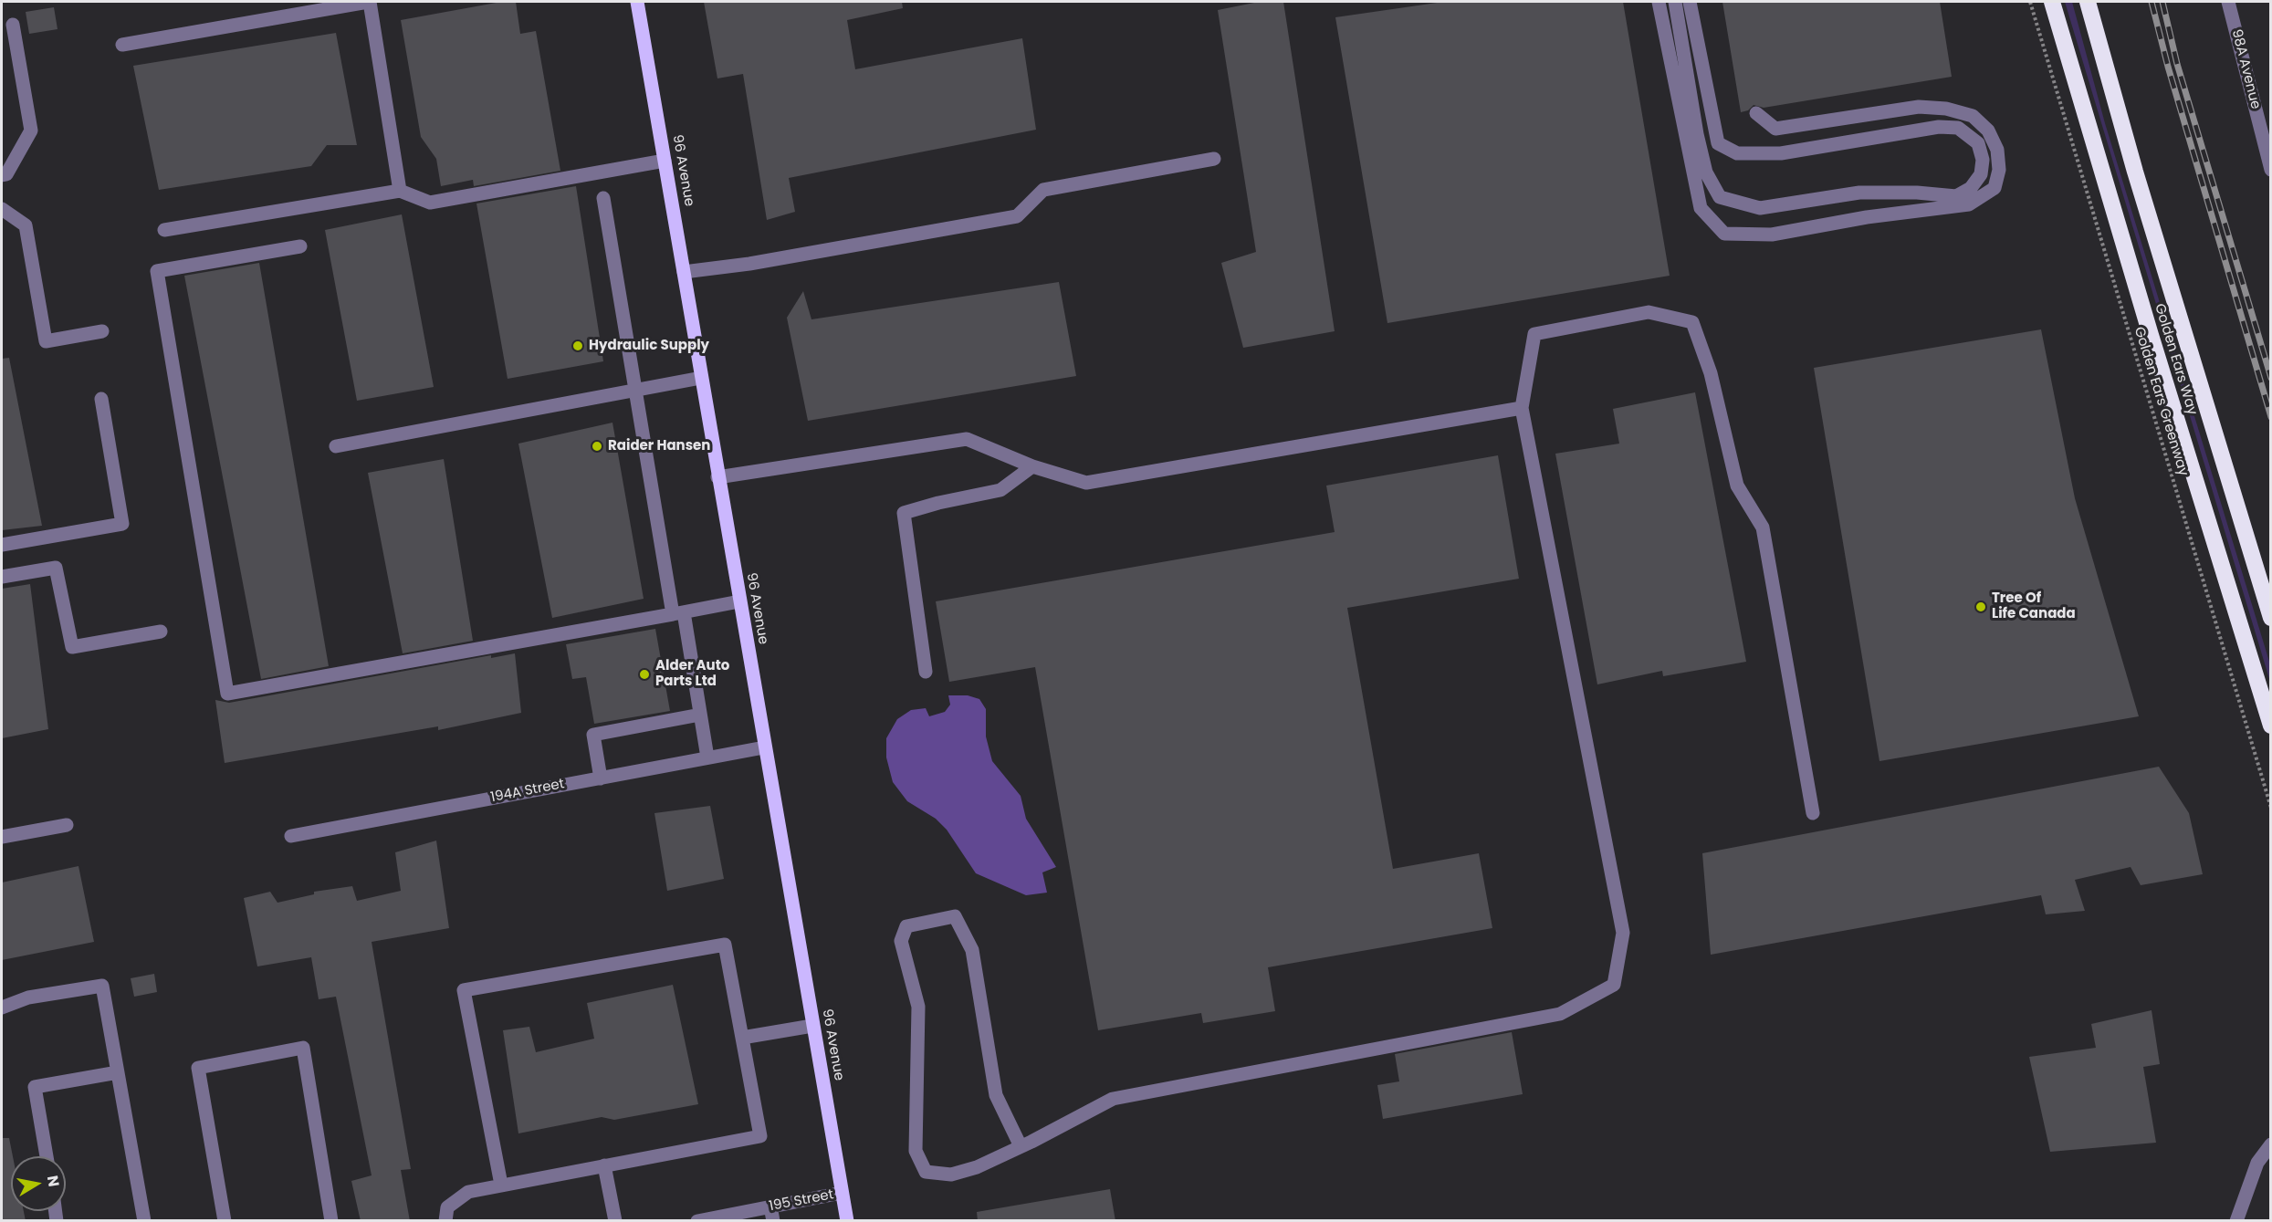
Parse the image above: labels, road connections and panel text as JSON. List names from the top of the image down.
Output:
{
  "streets": {
    "highway": ["Golden Ears Way"],
    "main road": ["96 Avenue"],
    "street": ["98A Avenue", "194A Street", "195 Street"],
    "path": ["Golden Ears Greenway"]
  },
  "crossings": [
    ["96 Avenue", "194A Street"],
    ["96 Avenue", "195 Street"]
  ],
  "places": [
    "Hydraulic Supply",
    "Raider Hansen",
    "Tree Of Life Canada",
    "Alder Auto Parts Ltd"
  ],
  "north": "right"
}
